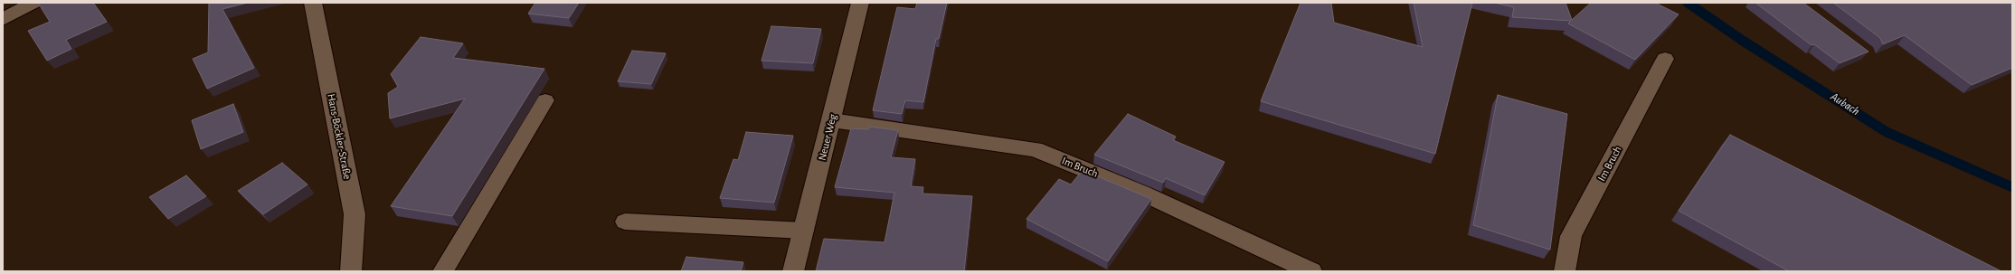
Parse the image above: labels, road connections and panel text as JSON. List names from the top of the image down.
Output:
{
  "streets": {
    "street": ["Hans-Böckler-Straße", "Neuer Weg", "Im Bruch"]
  },
  "crossings": [
    ["Neuer Weg", "Im Bruch"]
  ],
  "water": ["Aubach"]
}
